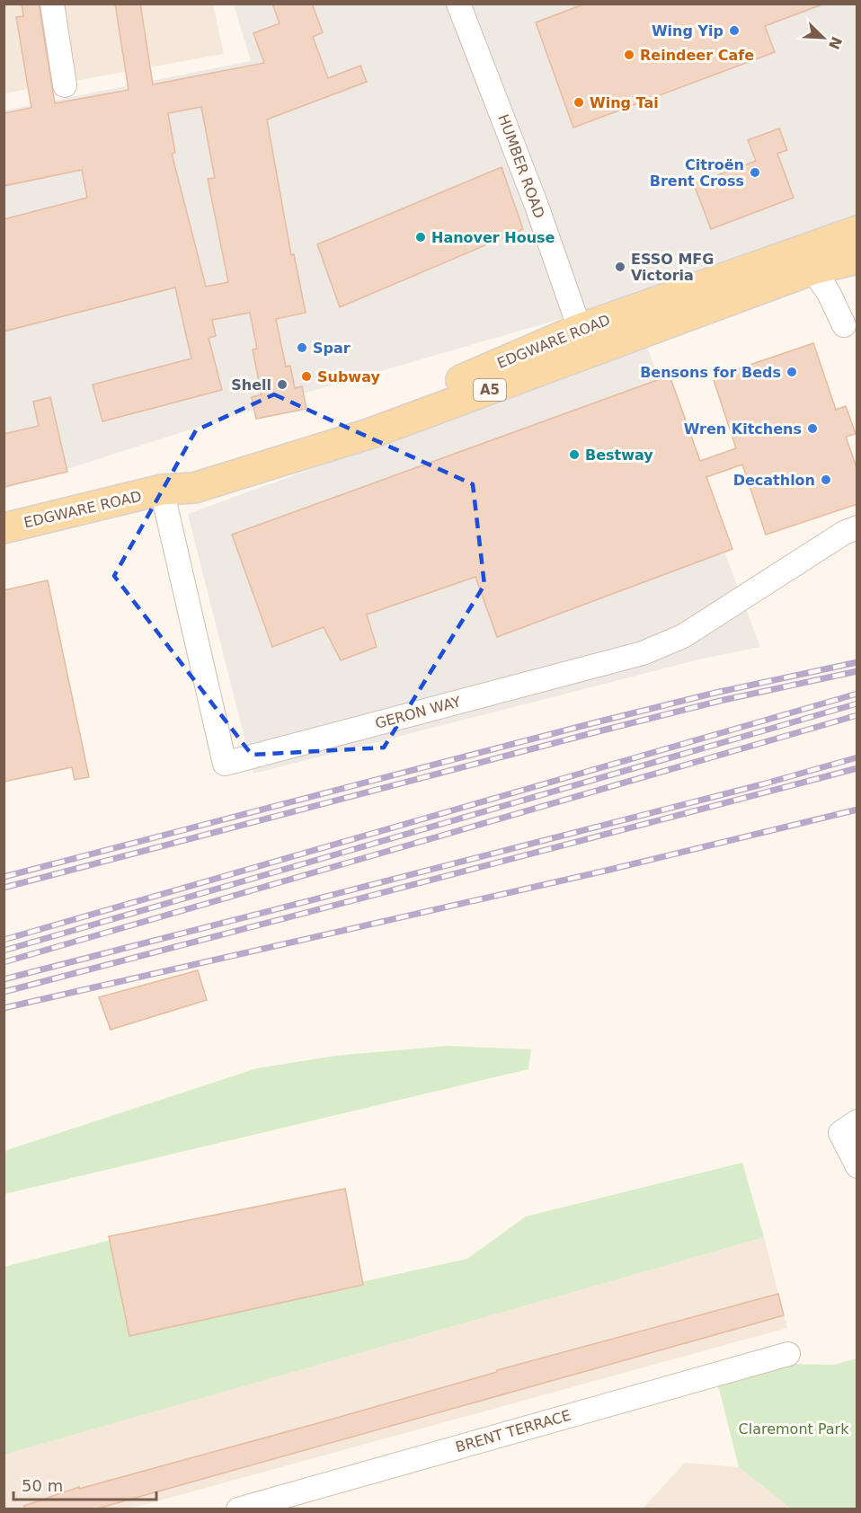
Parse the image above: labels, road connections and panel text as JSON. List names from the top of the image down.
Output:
{
  "streets": {
    "main road": ["EDGWARE ROAD", "A5"],
    "street": ["HUMBER ROAD", "GERON WAY", "BRENT TERRACE"]
  },
  "crossings": [
    ["HUMBER ROAD", "EDGWARE ROAD"],
    ["EDGWARE ROAD", "GERON WAY"]
  ],
  "parks": ["Claremont Park"],
  "places": [
    "Wing Yip",
    "Reindeer Cafe",
    "Wing Tai",
    "Citroën Brent Cross",
    "Hanover House",
    "ESSO MFG Victoria",
    "Spar",
    "Bensons for Beds",
    "Subway",
    "Shell",
    "Wren Kitchens",
    "Bestway",
    "Decathlon"
  ],
  "scale_bar": "50 m",
  "north": "bottom right"
}
